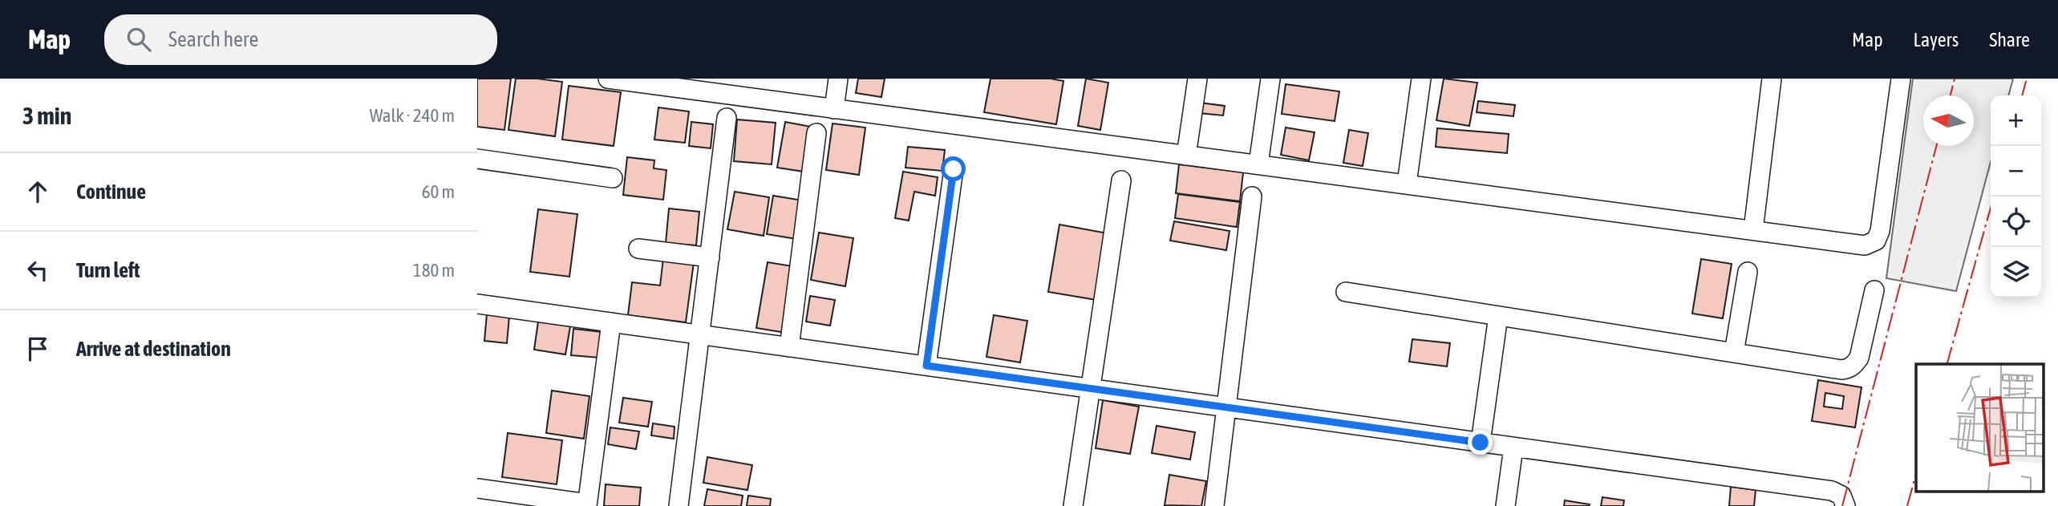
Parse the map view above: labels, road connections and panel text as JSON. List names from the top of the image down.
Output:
{
  "north": "left",
  "page": {
    "header": "Map",
    "search": "Search here",
    "nav": ["Map", "Layers", "Share"],
    "heading": ["3 min", "Walk · 240 m"],
    "map_buttons": ["+", "−"],
    "list": [
      ["Continue", "60 m"],
      ["Turn left", "180 m"],
      "Arrive at destination"
    ]
  }
}
